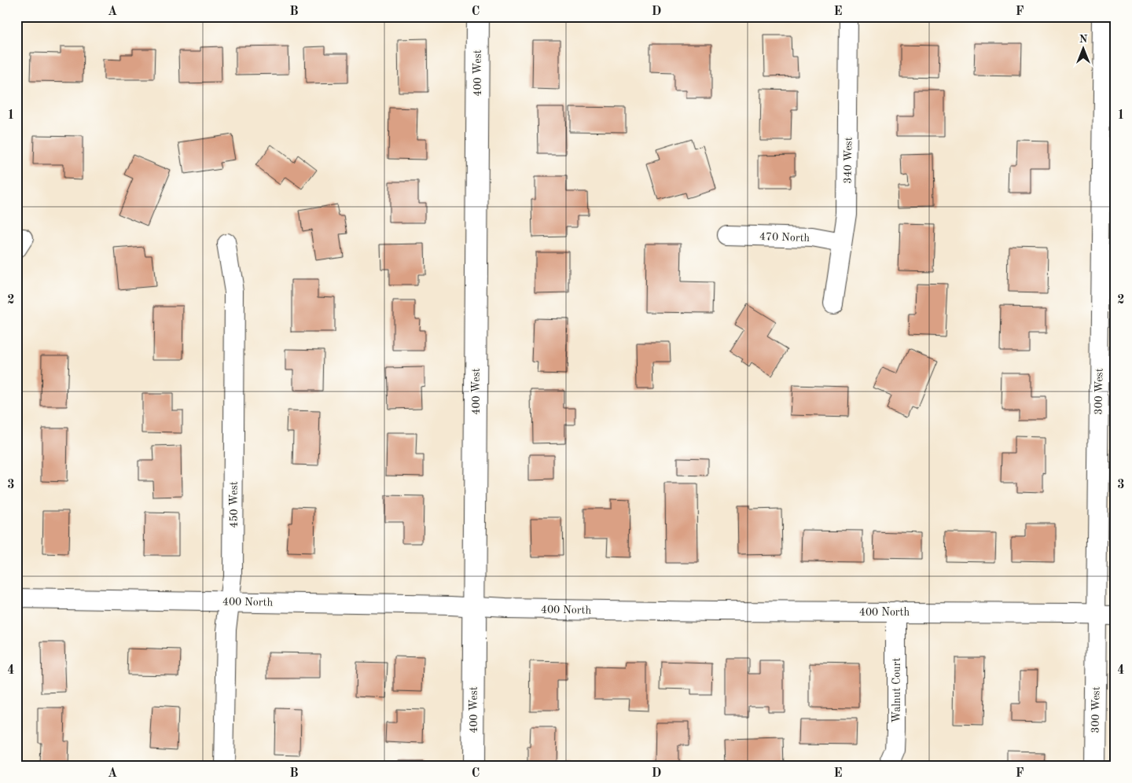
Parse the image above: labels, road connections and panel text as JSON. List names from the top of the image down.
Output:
{
  "streets": {
    "street": [
      "400 West",
      "340 West",
      "470 North",
      "300 West",
      "450 West",
      "400 North",
      "Walnut Court"
    ]
  },
  "crossings": [
    ["400 West", "400 North"],
    ["340 West", "470 North"],
    ["300 West", "400 North"],
    ["450 West", "400 North"],
    ["400 North", "Walnut Court"]
  ],
  "north": "top",
  "grid": {
    "columns": [
      "A",
      "B",
      "C",
      "D",
      "E",
      "F"
    ],
    "rows": [
      "1",
      "2",
      "3",
      "4"
    ]
  }
}
